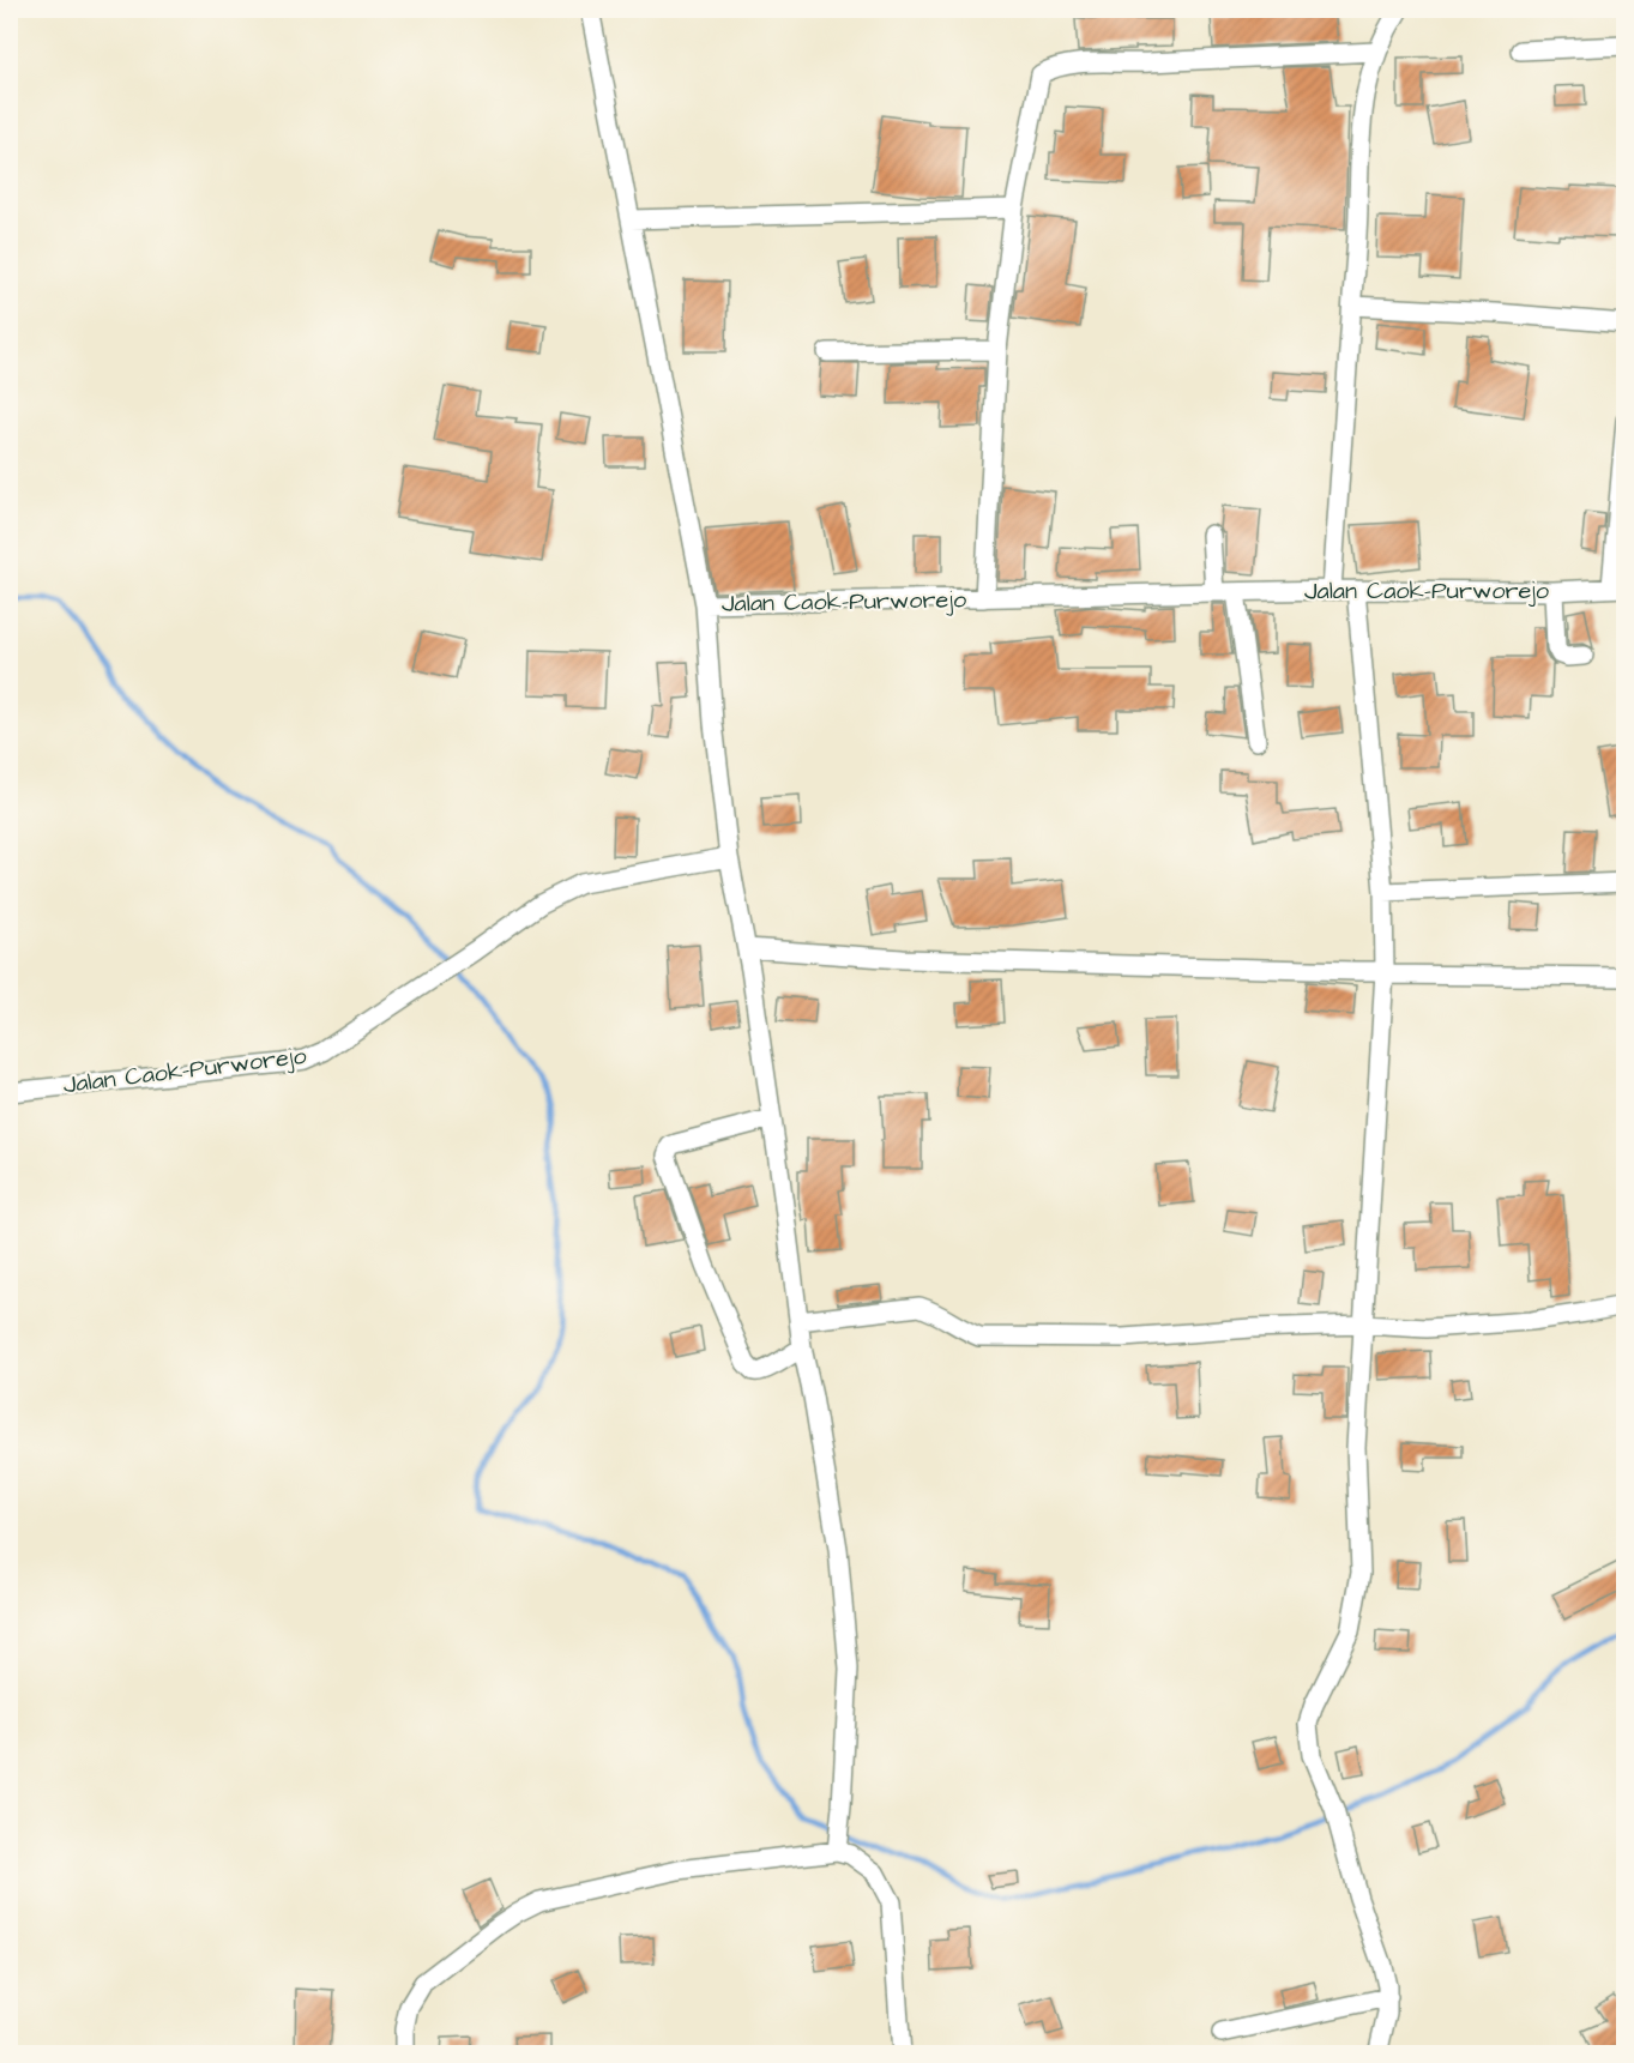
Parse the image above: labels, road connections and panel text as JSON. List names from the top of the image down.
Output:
{
  "streets": {
    "street": ["Jalan Caok-Purworejo"]
  }
}
